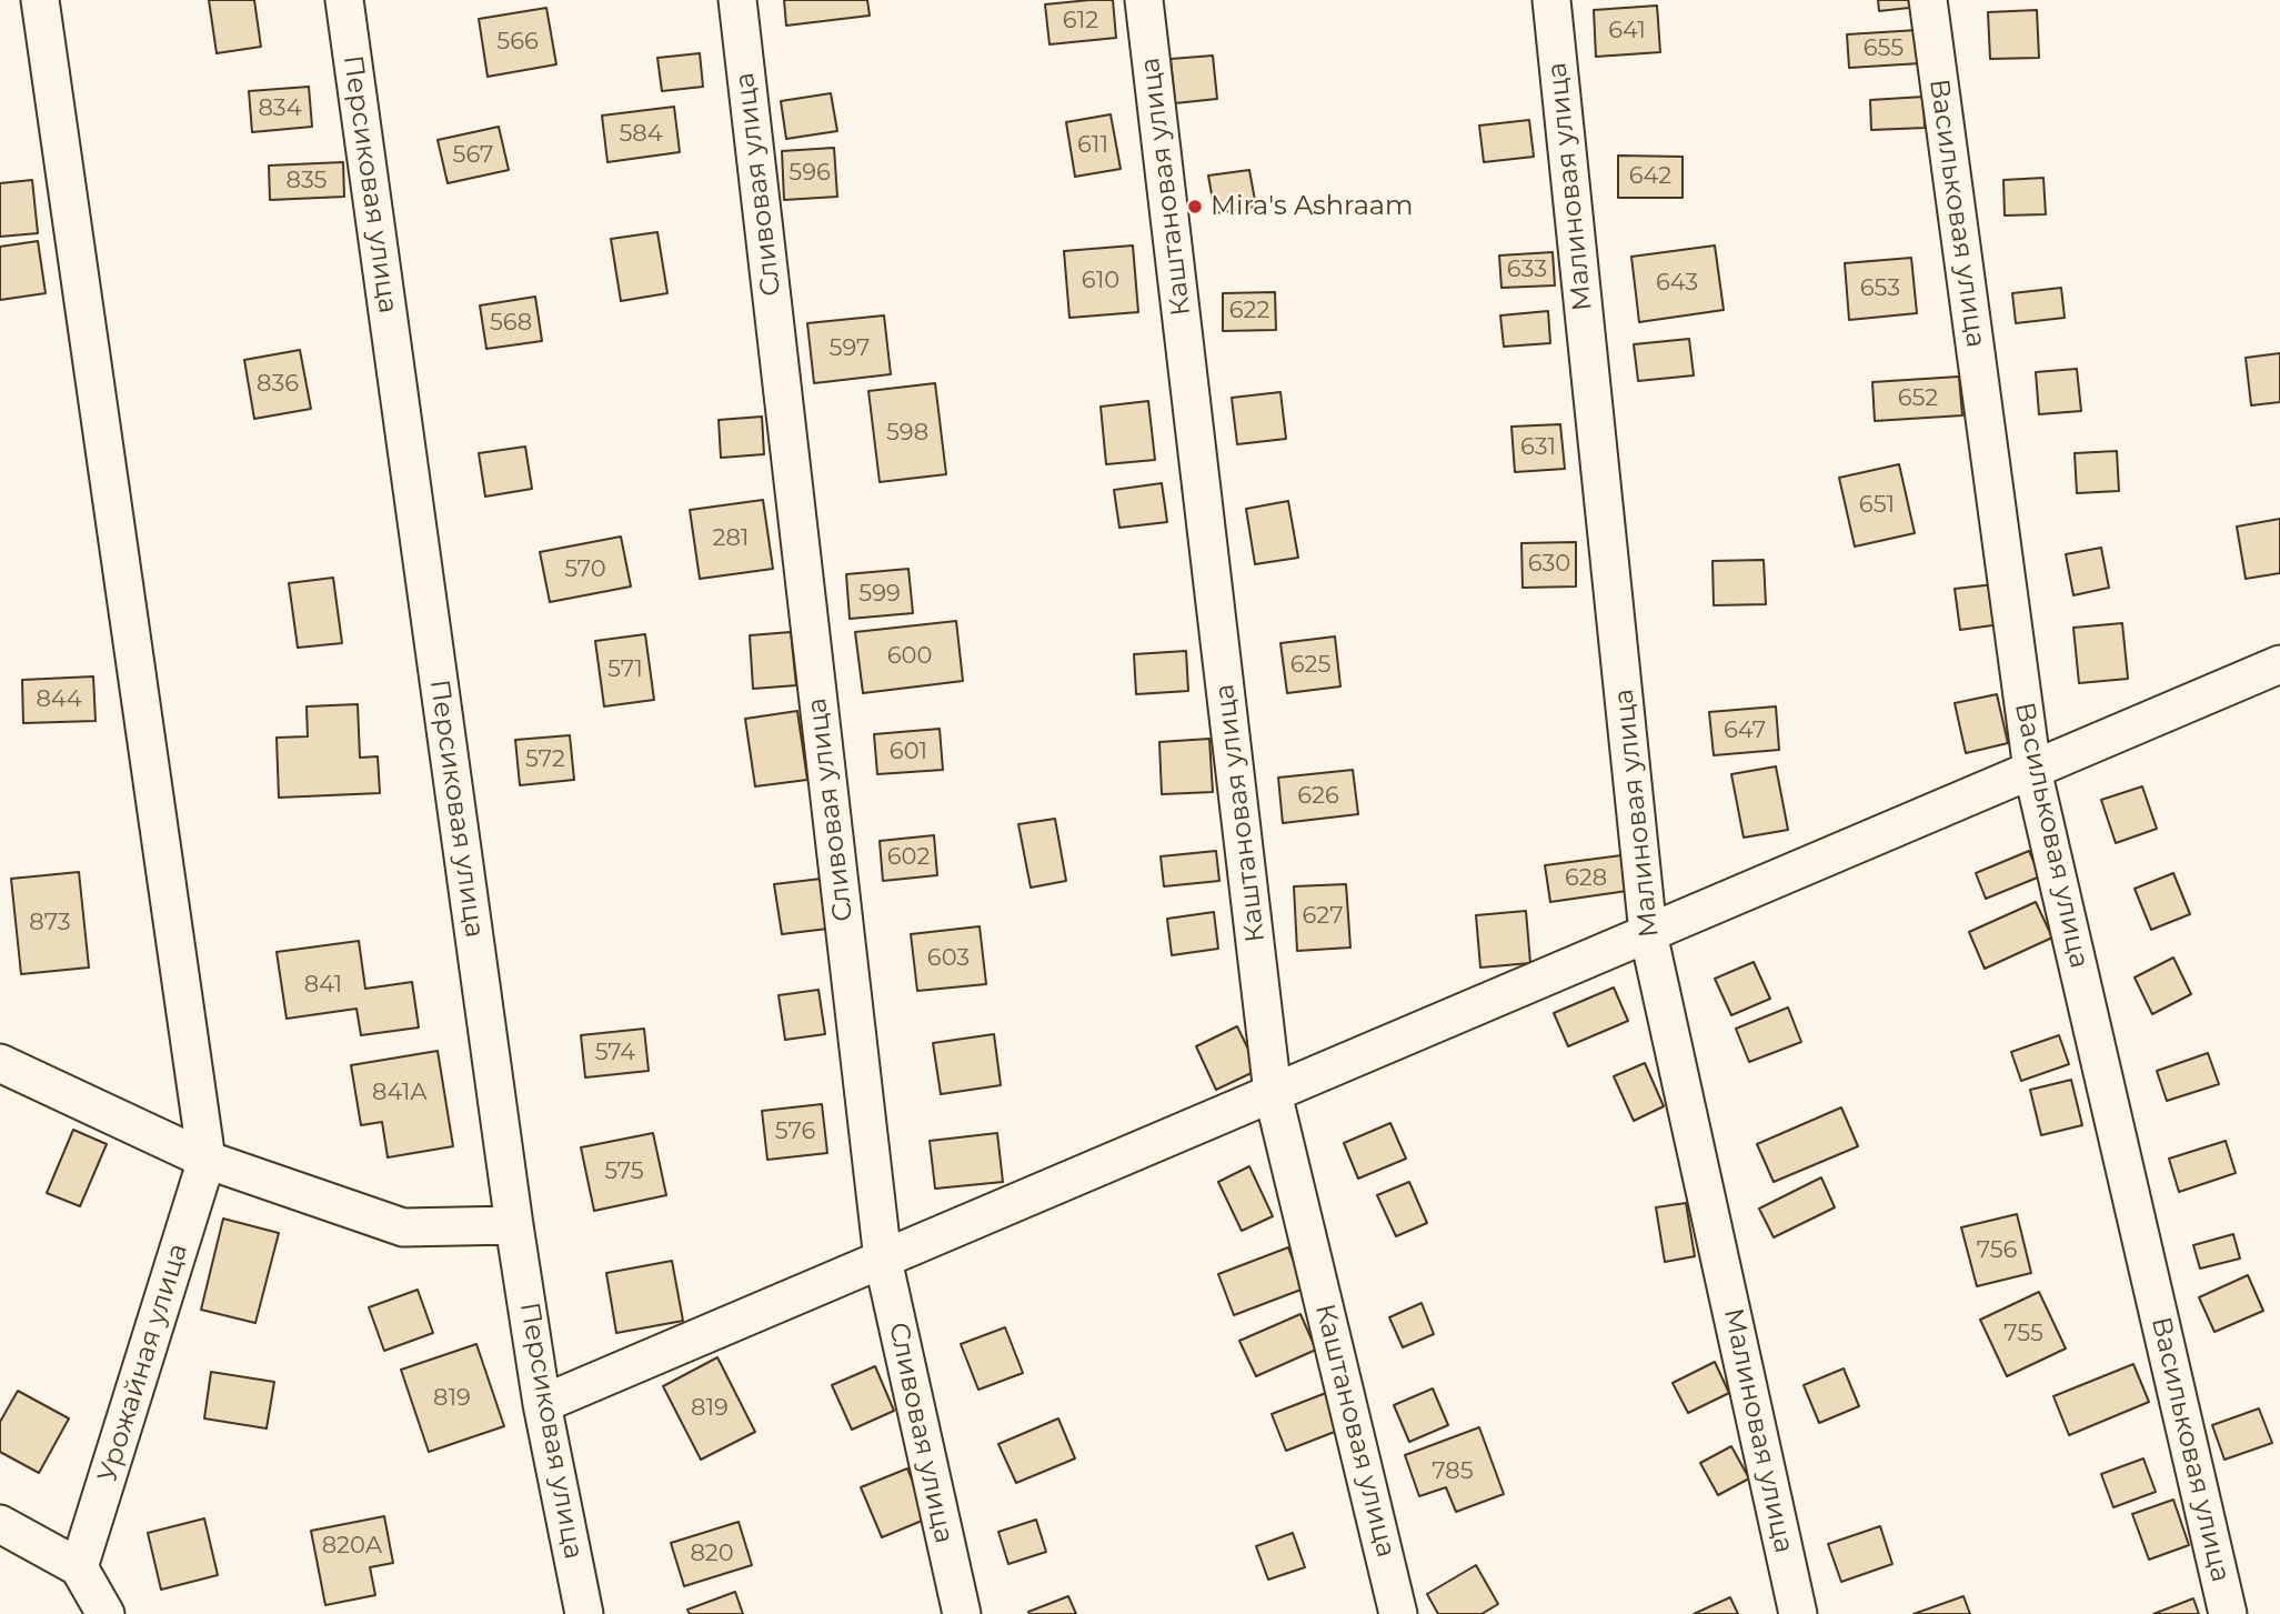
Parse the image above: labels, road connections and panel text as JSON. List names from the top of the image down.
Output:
{
  "streets": {
    "street": [
      "Персиковая улица",
      "Сливовая улица",
      "Каштановая улица",
      "Малиновая улица",
      "Васильковая улица",
      "Урожайная улица"
    ]
  },
  "places": ["Mira's Ashraam"],
  "house_numbers": [
    "612",
    "641",
    "566",
    "655",
    "834",
    "584",
    "611",
    "567",
    "596",
    "642",
    "835",
    "633",
    "610",
    "643",
    "653",
    "622",
    "568",
    "597",
    "836",
    "652",
    "598",
    "631",
    "651",
    "281",
    "630",
    "570",
    "599",
    "600",
    "625",
    "571",
    "844",
    "647",
    "601",
    "572",
    "626",
    "602",
    "628",
    "627",
    "873",
    "603",
    "841",
    "574",
    "841А",
    "576",
    "575",
    "756",
    "755",
    "819",
    "819",
    "785",
    "820А",
    "820"
  ]
}
